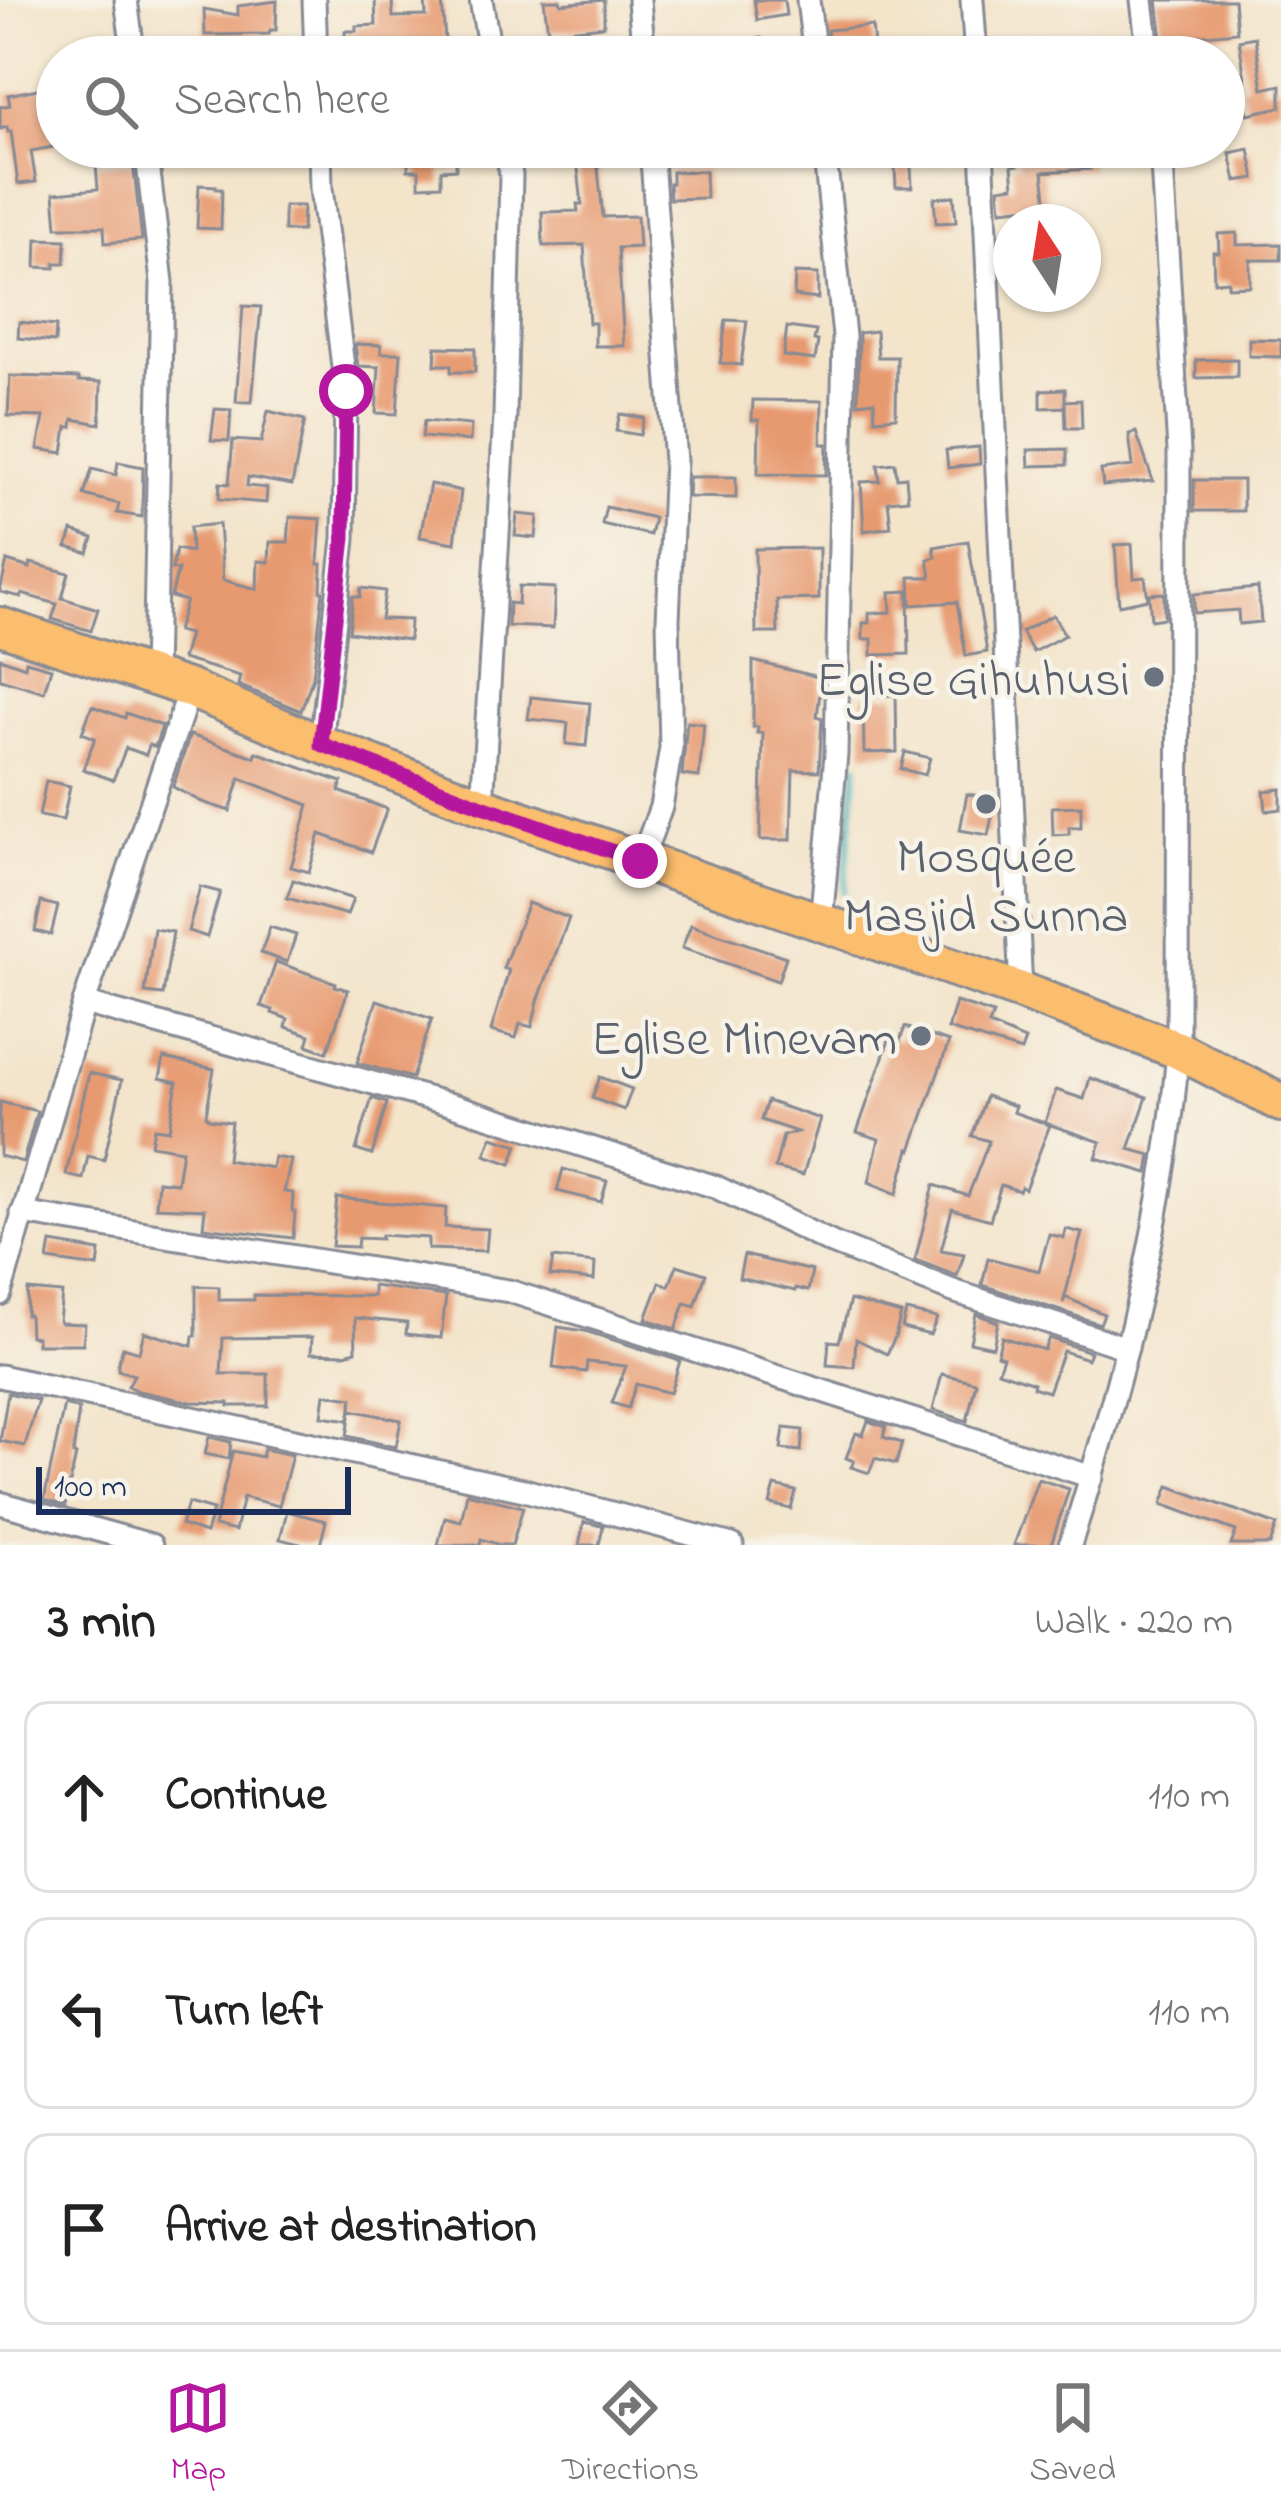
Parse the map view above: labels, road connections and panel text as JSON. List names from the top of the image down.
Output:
{
  "places": ["Eglise Gihuhusi", "Mosquée Masjid Sunna", "Eglise Minevam"],
  "scale_bar": "100 m",
  "north": "top",
  "page": {
    "search": "Search here",
    "scale": "100 m",
    "heading": ["3 min", "Walk · 220 m"],
    "list": [
      ["Continue", "110 m"],
      ["Turn left", "110 m"],
      "Arrive at destination"
    ],
    "nav": ["Map", "Directions", "Saved"]
  }
}
